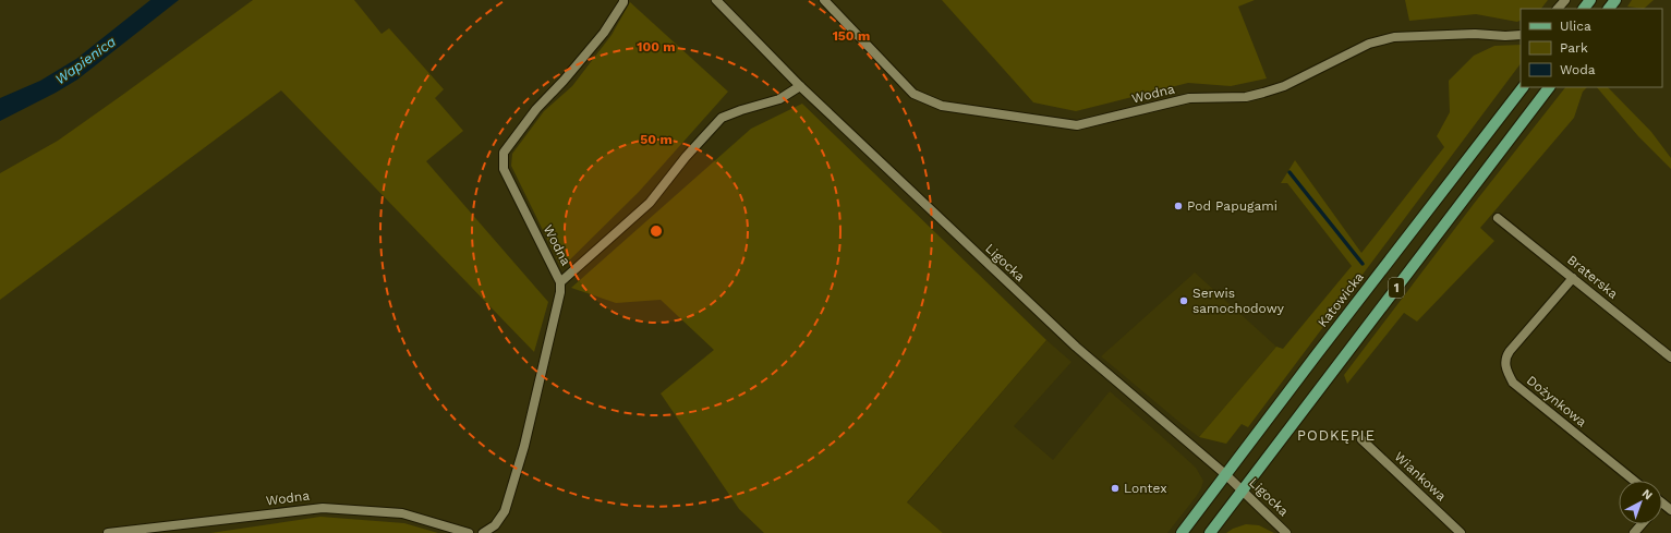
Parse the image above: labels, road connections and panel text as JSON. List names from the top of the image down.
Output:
{
  "streets": {
    "main road": ["1", "Katowicka"],
    "street": [
      "Wodna",
      "Ligocka",
      "Braterska",
      "Dożynkowa",
      "Wiankowa"
    ]
  },
  "crossings": [
    ["Ligocka", "1"],
    ["Ligocka", "Katowicka"],
    ["Braterska", "Dożynkowa"]
  ],
  "districts": ["PODKĘPIE"],
  "water": ["Wapienica"],
  "places": ["Pod Papugami", "Serwis samochodowy", "Lontex"],
  "legend": ["Ulica", "Park", "Woda"],
  "north": "top right",
  "rings": ["150 m", "100 m", "50 m"]
}
